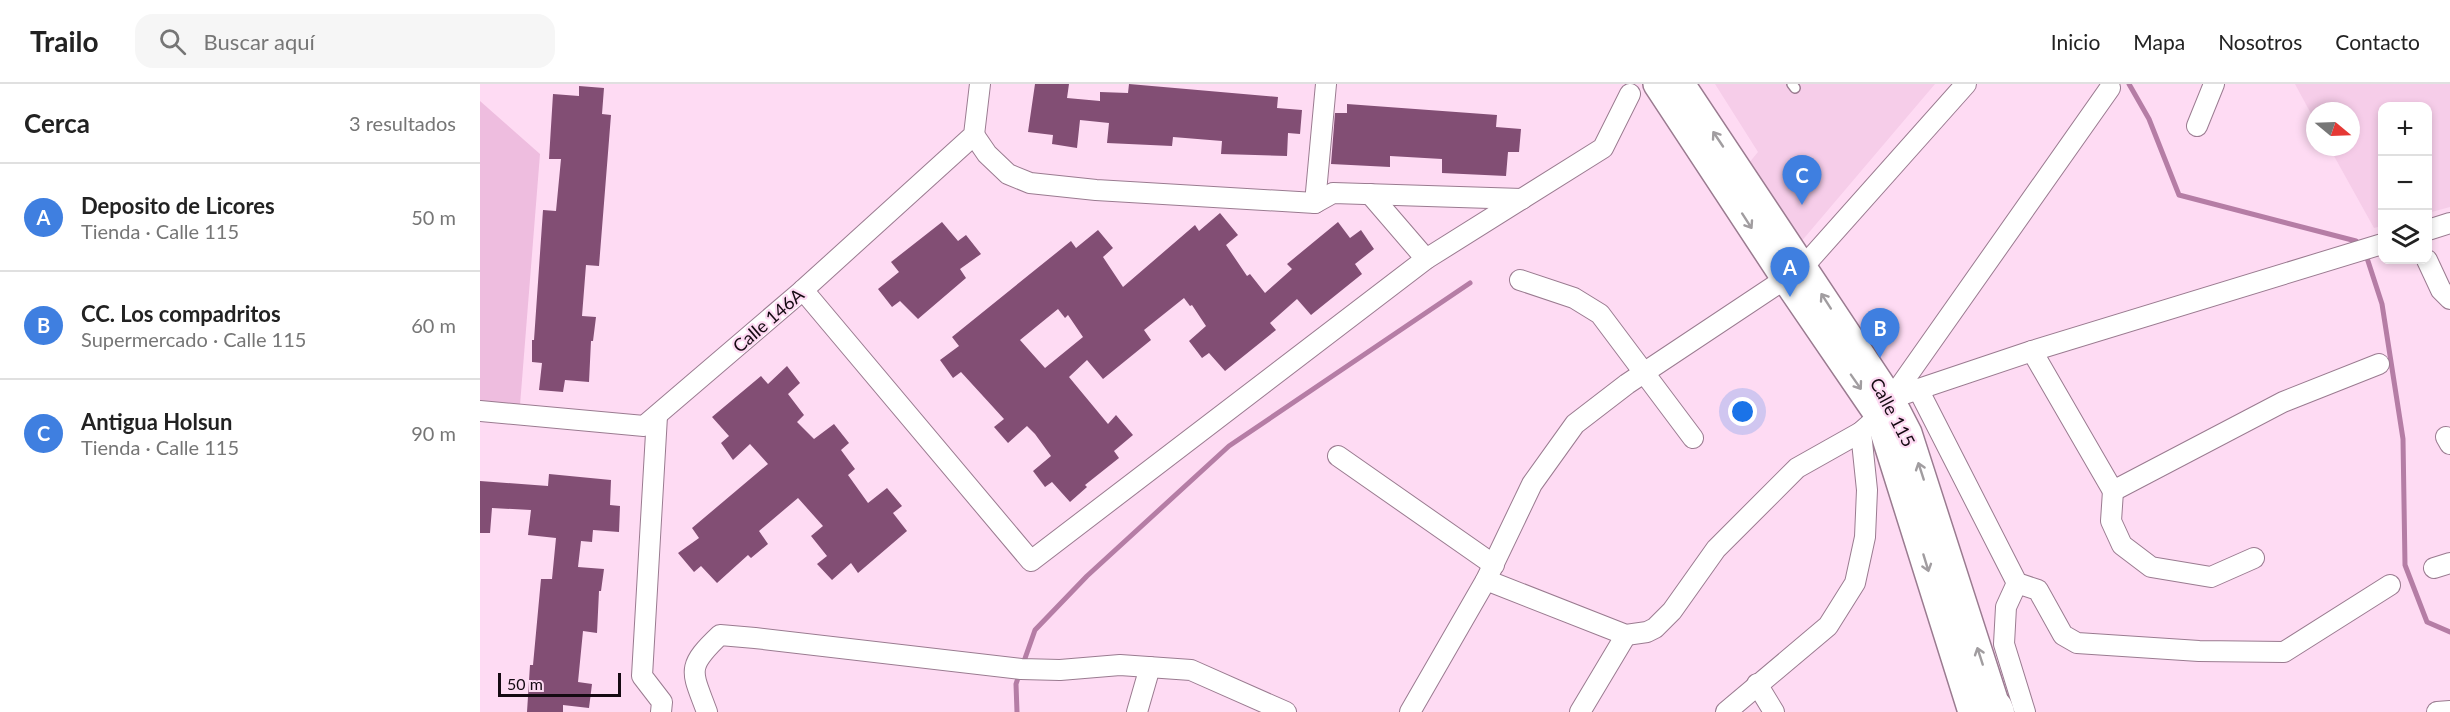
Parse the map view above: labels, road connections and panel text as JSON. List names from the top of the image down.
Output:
{
  "streets": {
    "main road": ["Calle 115"],
    "street": ["Calle 146A"]
  },
  "scale_bar": "50 m",
  "north": "right",
  "page": {
    "header": "Trailo",
    "search": "Buscar aquí",
    "nav": [
      "Inicio",
      "Mapa",
      "Nosotros",
      "Contacto"
    ],
    "heading": ["Cerca", "3 resultados"],
    "map_buttons": ["+", "−"],
    "pins": ["C", "A", "B"],
    "list": [
      {
        "mark": "A",
        "name": "Deposito de Licores",
        "note": "Tienda · Calle 115",
        "value": "50 m"
      },
      {
        "mark": "B",
        "name": "CC. Los compadritos",
        "note": "Supermercado · Calle 115",
        "value": "60 m"
      },
      {
        "mark": "C",
        "name": "Antigua Holsun",
        "note": "Tienda · Calle 115",
        "value": "90 m"
      }
    ],
    "scale": "50 m"
  }
}
